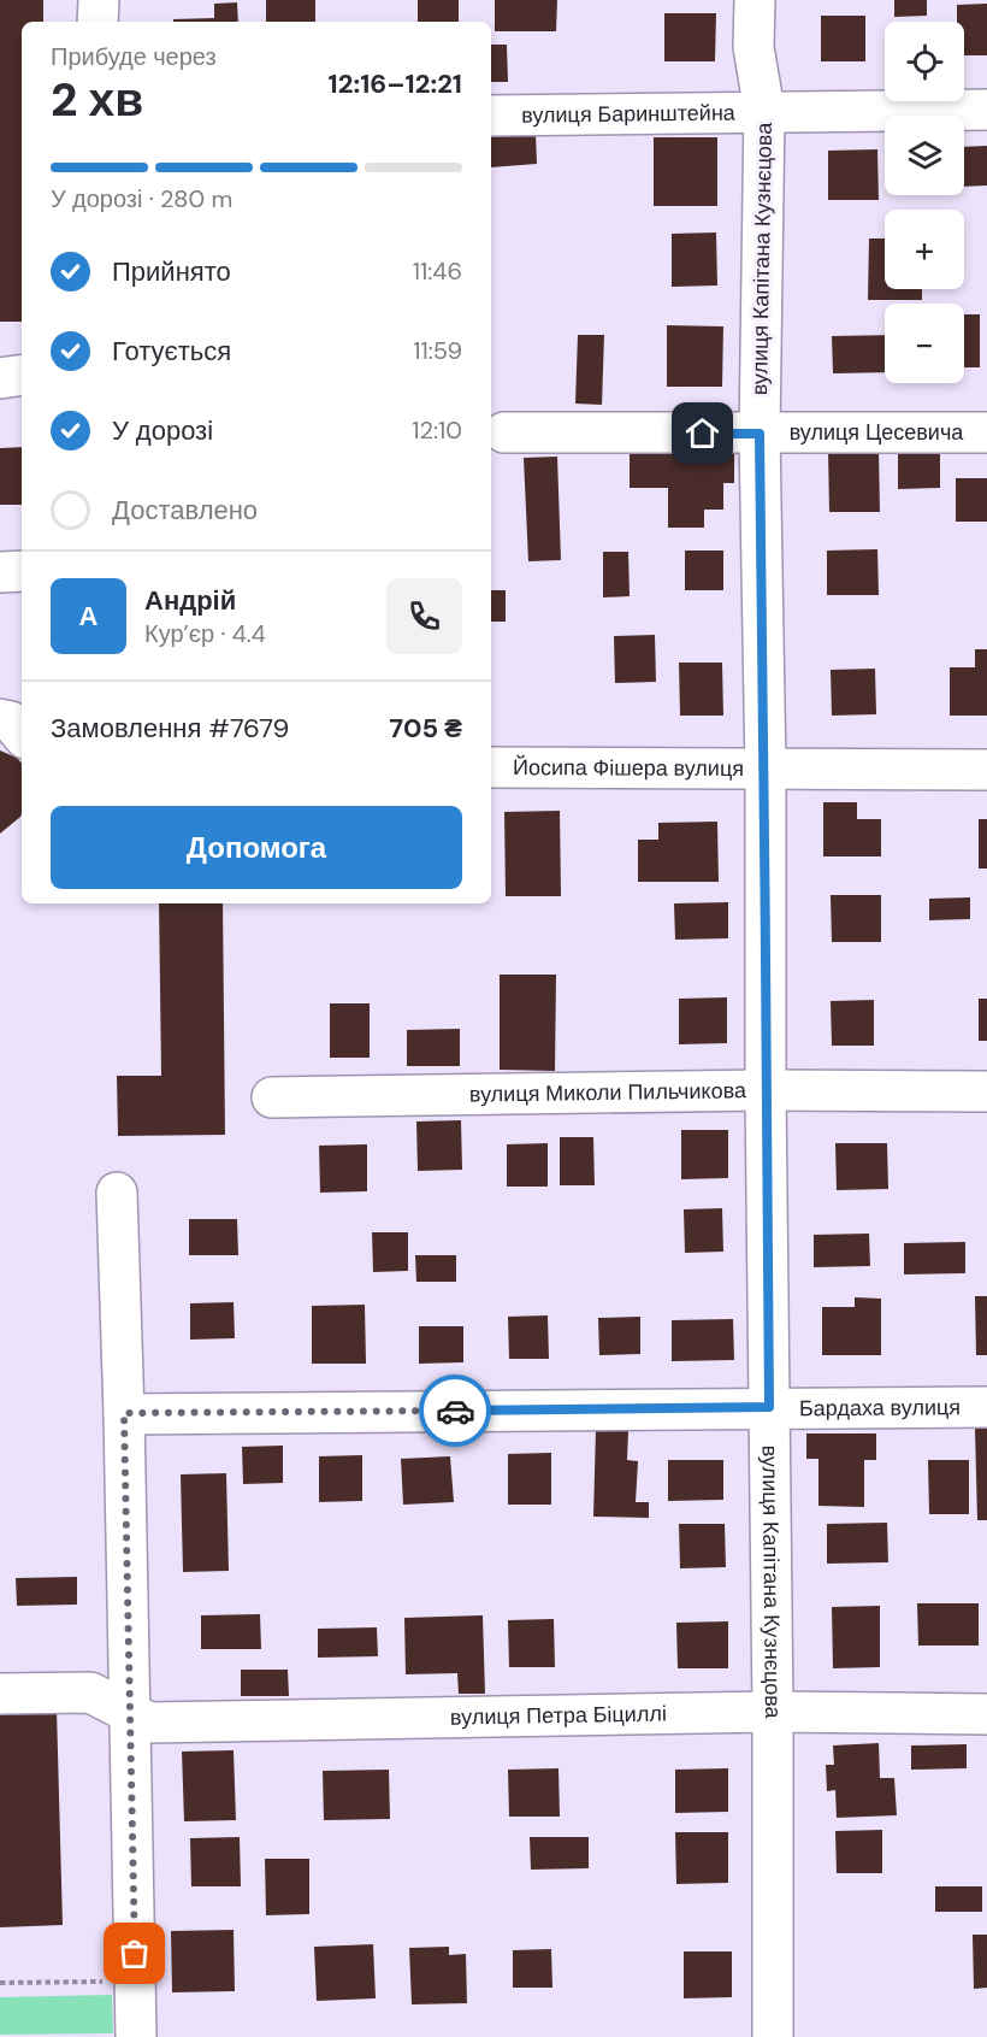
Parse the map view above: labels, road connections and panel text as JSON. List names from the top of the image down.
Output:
{
  "streets": {
    "street": [
      "вулиця Баринштейна",
      "вулиця Капітана Кузнєцова",
      "вулиця Цесевича",
      "Йосипа Фішера вулиця",
      "вулиця Миколи Пильчикова",
      "Бардаха вулиця",
      "вулиця Петра Біциллі"
    ]
  },
  "crossings": [
    ["вулиця Баринштейна", "вулиця Капітана Кузнєцова"],
    ["вулиця Капітана Кузнєцова", "вулиця Цесевича"],
    ["вулиця Капітана Кузнєцова", "Йосипа Фішера вулиця"],
    ["вулиця Капітана Кузнєцова", "вулиця Миколи Пильчикова"],
    ["вулиця Капітана Кузнєцова", "Бардаха вулиця"],
    ["вулиця Капітана Кузнєцова", "вулиця Петра Біциллі"]
  ],
  "page": {
    "map_buttons": ["+", "−"],
    "heading": ["2 хв", "Прибуде через", "12:16–12:21"],
    "panel": [
      "Андрій",
      "Кур’єр · 4.4",
      "Замовлення #7679",
      "705 ₴"
    ],
    "bar": "У дорозі · 280 m",
    "list": [
      ["Прийнято", "11:46"],
      ["Готується", "11:59"],
      ["У дорозі", "12:10"],
      "Доставлено"
    ],
    "round": "А",
    "buttons": "Допомога"
  }
}
